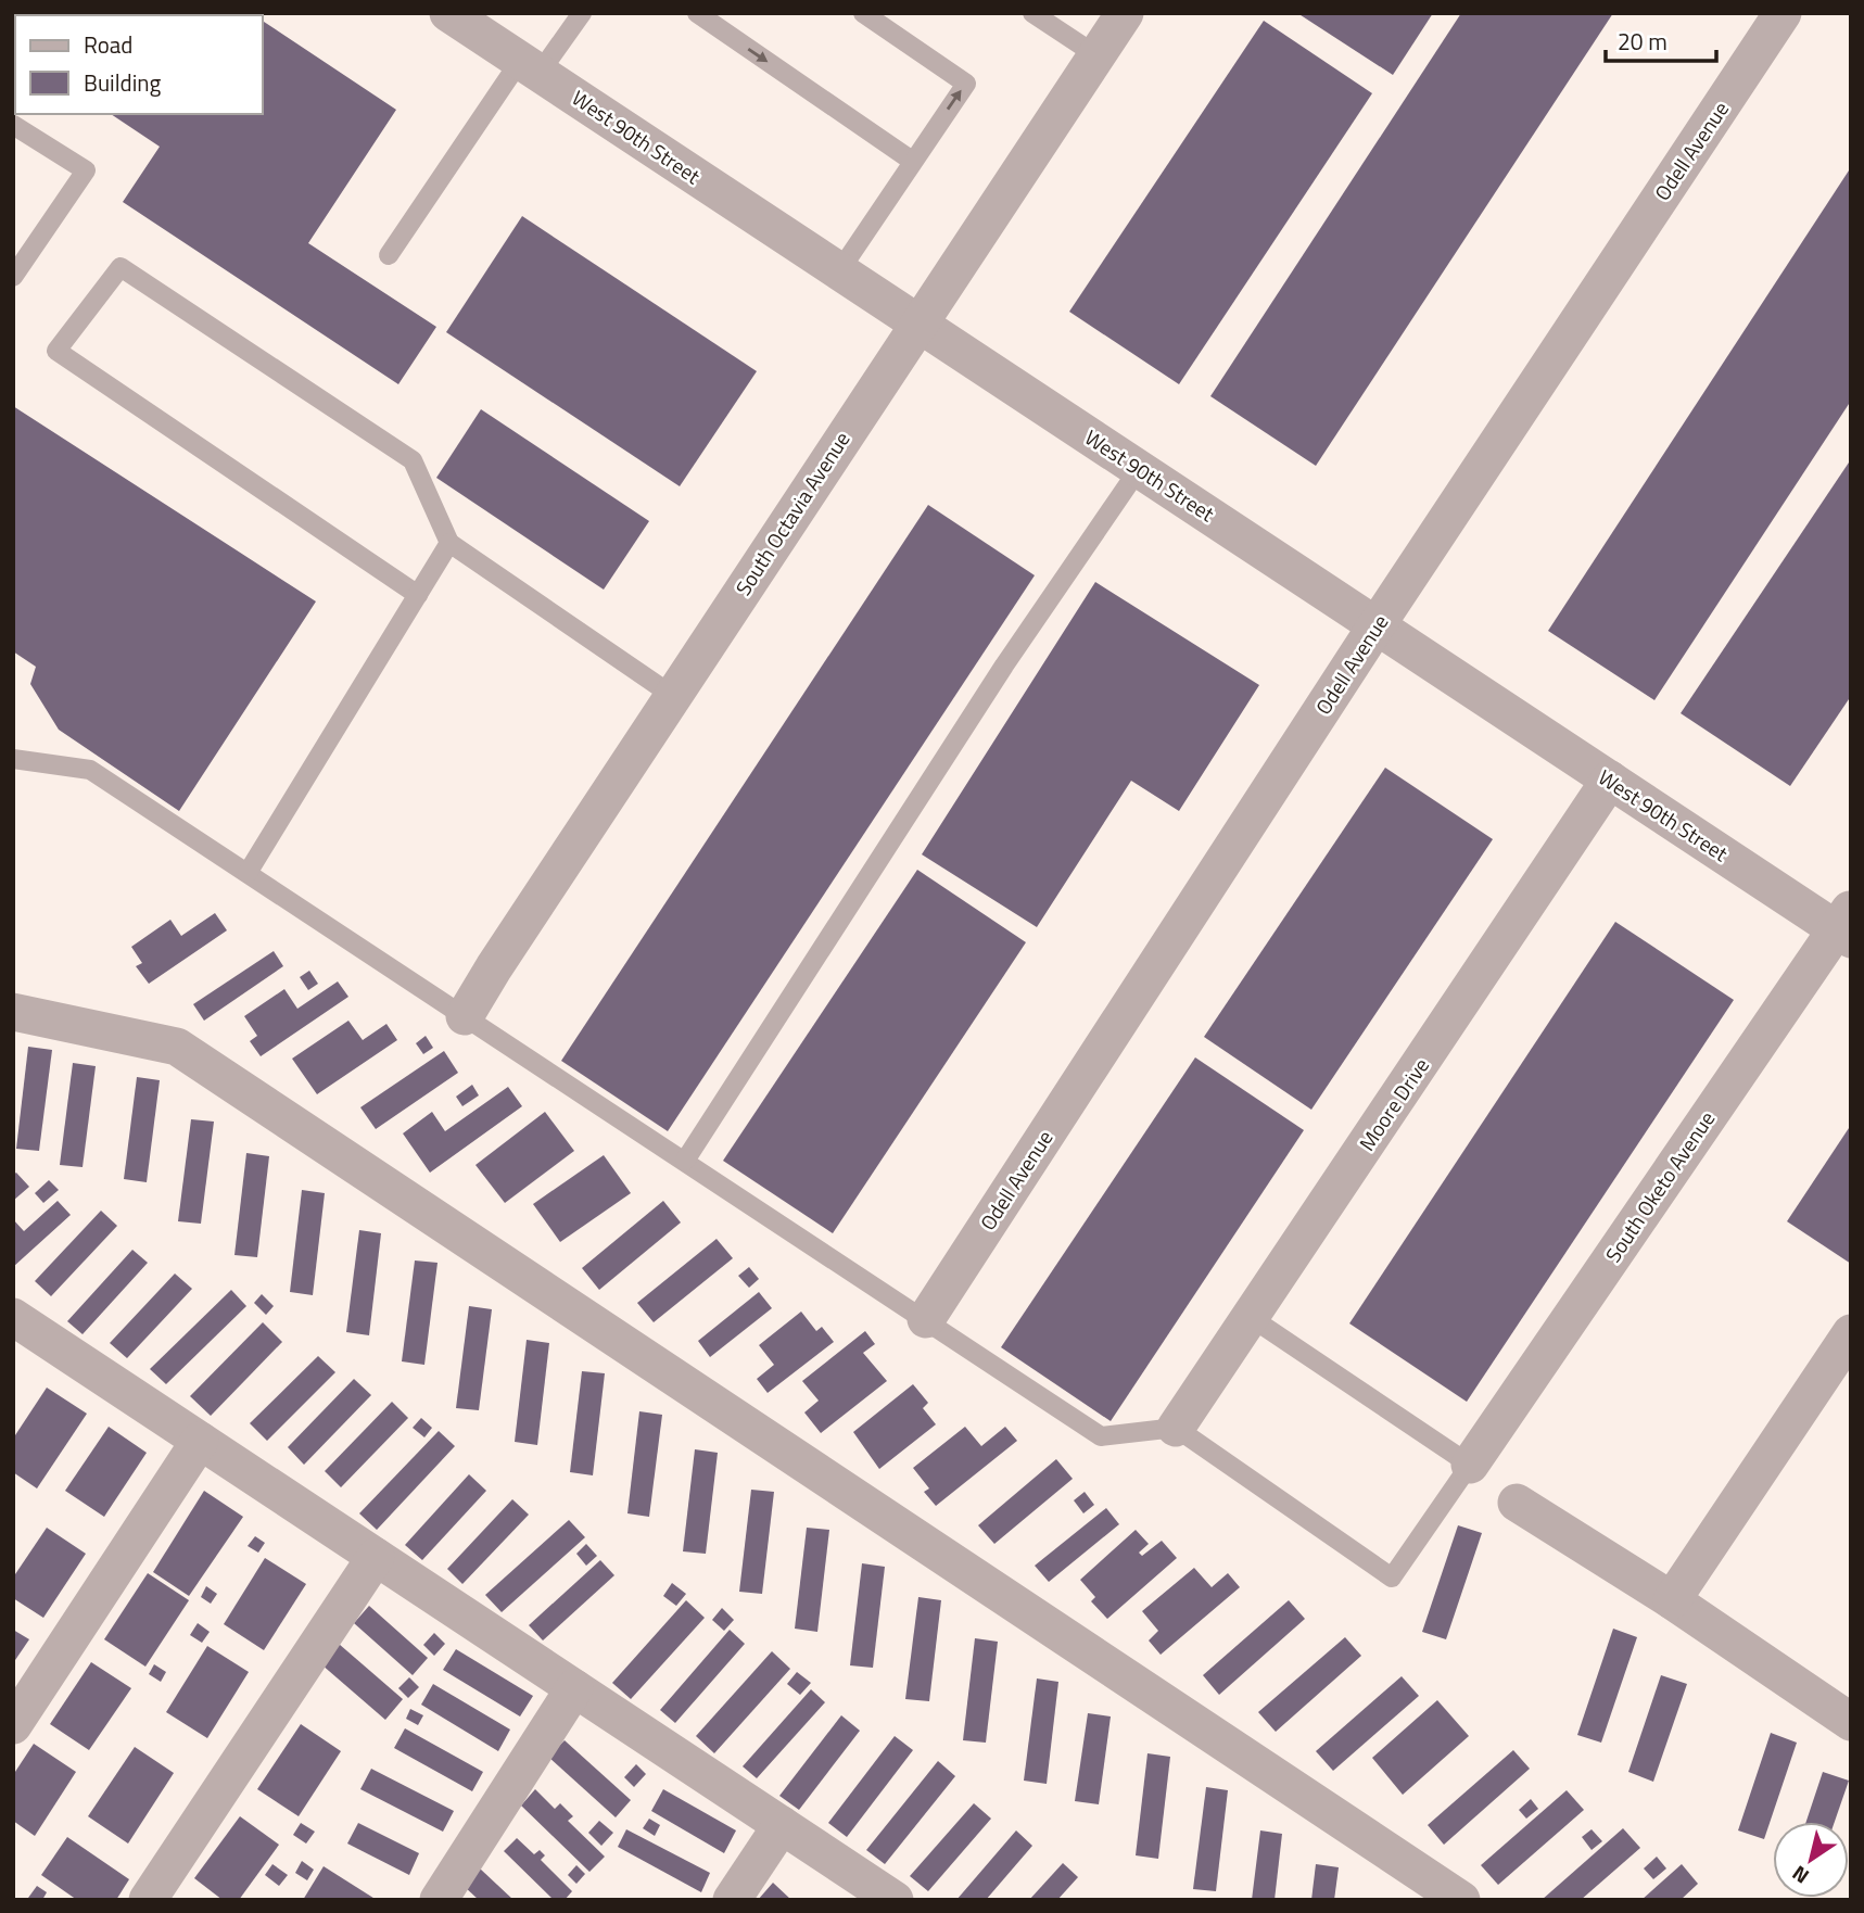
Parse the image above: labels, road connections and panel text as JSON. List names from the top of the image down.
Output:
{
  "streets": {
    "street": [
      "West 90th Street",
      "Odell Avenue",
      "South Octavia Avenue",
      "Moore Drive",
      "South Oketo Avenue"
    ]
  },
  "crossings": [
    ["West 90th Street", "Odell Avenue"],
    ["West 90th Street", "South Octavia Avenue"],
    ["West 90th Street", "Moore Drive"],
    ["West 90th Street", "South Oketo Avenue"]
  ],
  "legend": ["Road", "Building"],
  "scale_bar": "20 m",
  "north": "bottom left"
}
